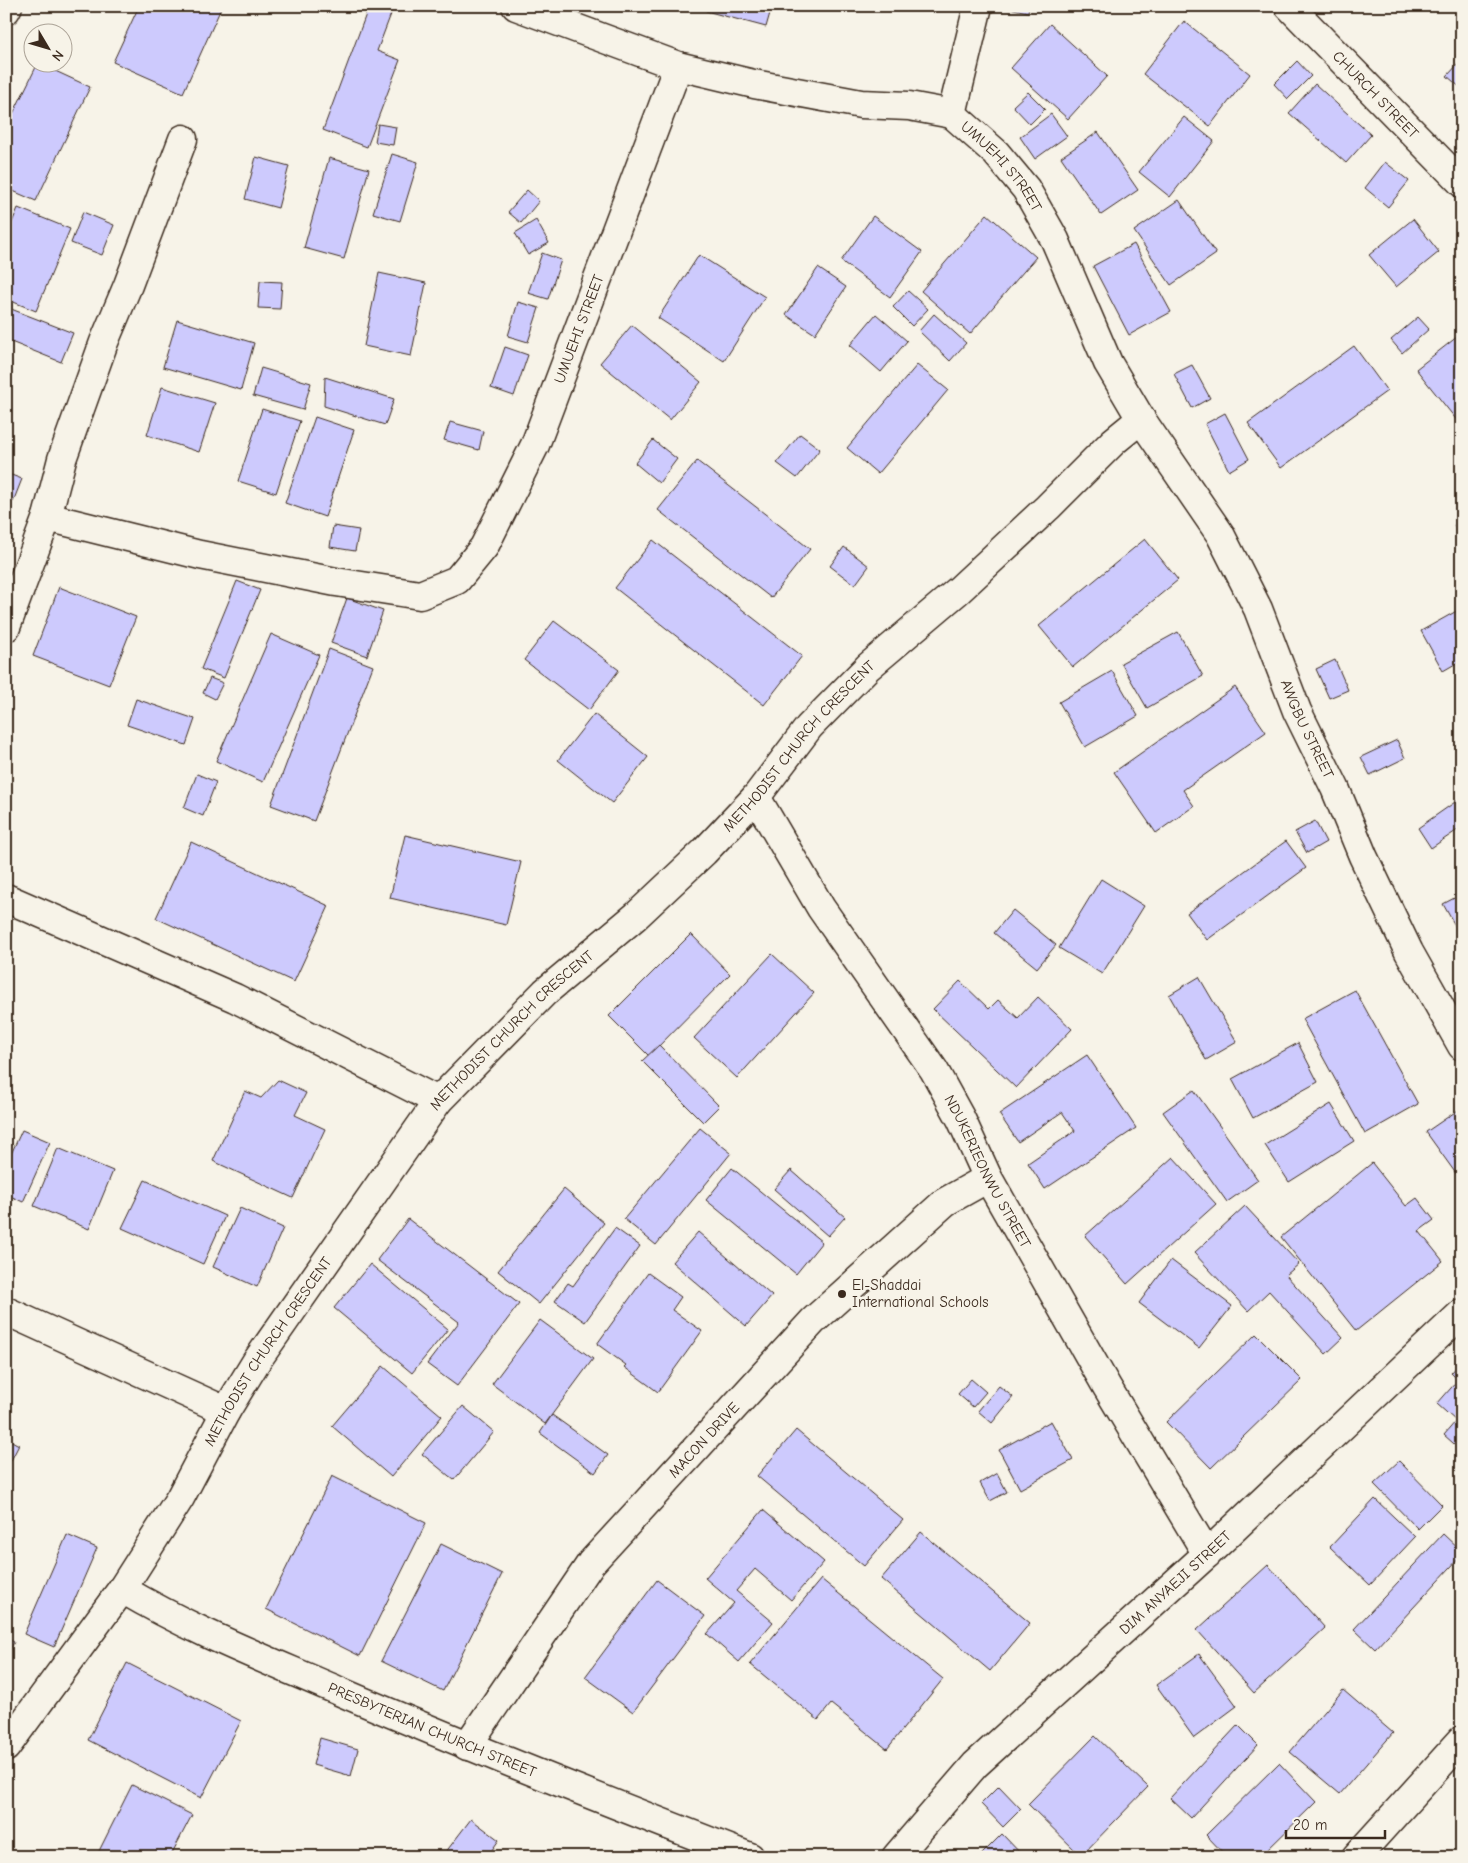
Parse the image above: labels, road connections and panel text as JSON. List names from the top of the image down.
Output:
{
  "streets": {
    "street": [
      "CHURCH STREET",
      "UMUEHI STREET",
      "AWGBU STREET",
      "METHODIST CHURCH CRESCENT",
      "NDUKERIEONWU STREET",
      "MACON DRIVE",
      "DIM ANYAEJI STREET",
      "PRESBYTERIAN CHURCH STREET"
    ]
  },
  "crossings": [
    ["UMUEHI STREET", "AWGBU STREET"],
    ["UMUEHI STREET", "METHODIST CHURCH CRESCENT"],
    ["AWGBU STREET", "METHODIST CHURCH CRESCENT"],
    ["METHODIST CHURCH CRESCENT", "NDUKERIEONWU STREET"],
    ["METHODIST CHURCH CRESCENT", "PRESBYTERIAN CHURCH STREET"],
    ["NDUKERIEONWU STREET", "MACON DRIVE"],
    ["NDUKERIEONWU STREET", "DIM ANYAEJI STREET"],
    ["MACON DRIVE", "PRESBYTERIAN CHURCH STREET"]
  ],
  "places": ["El-Shaddai International Schools"],
  "scale_bar": "20 m",
  "north": "bottom right"
}
